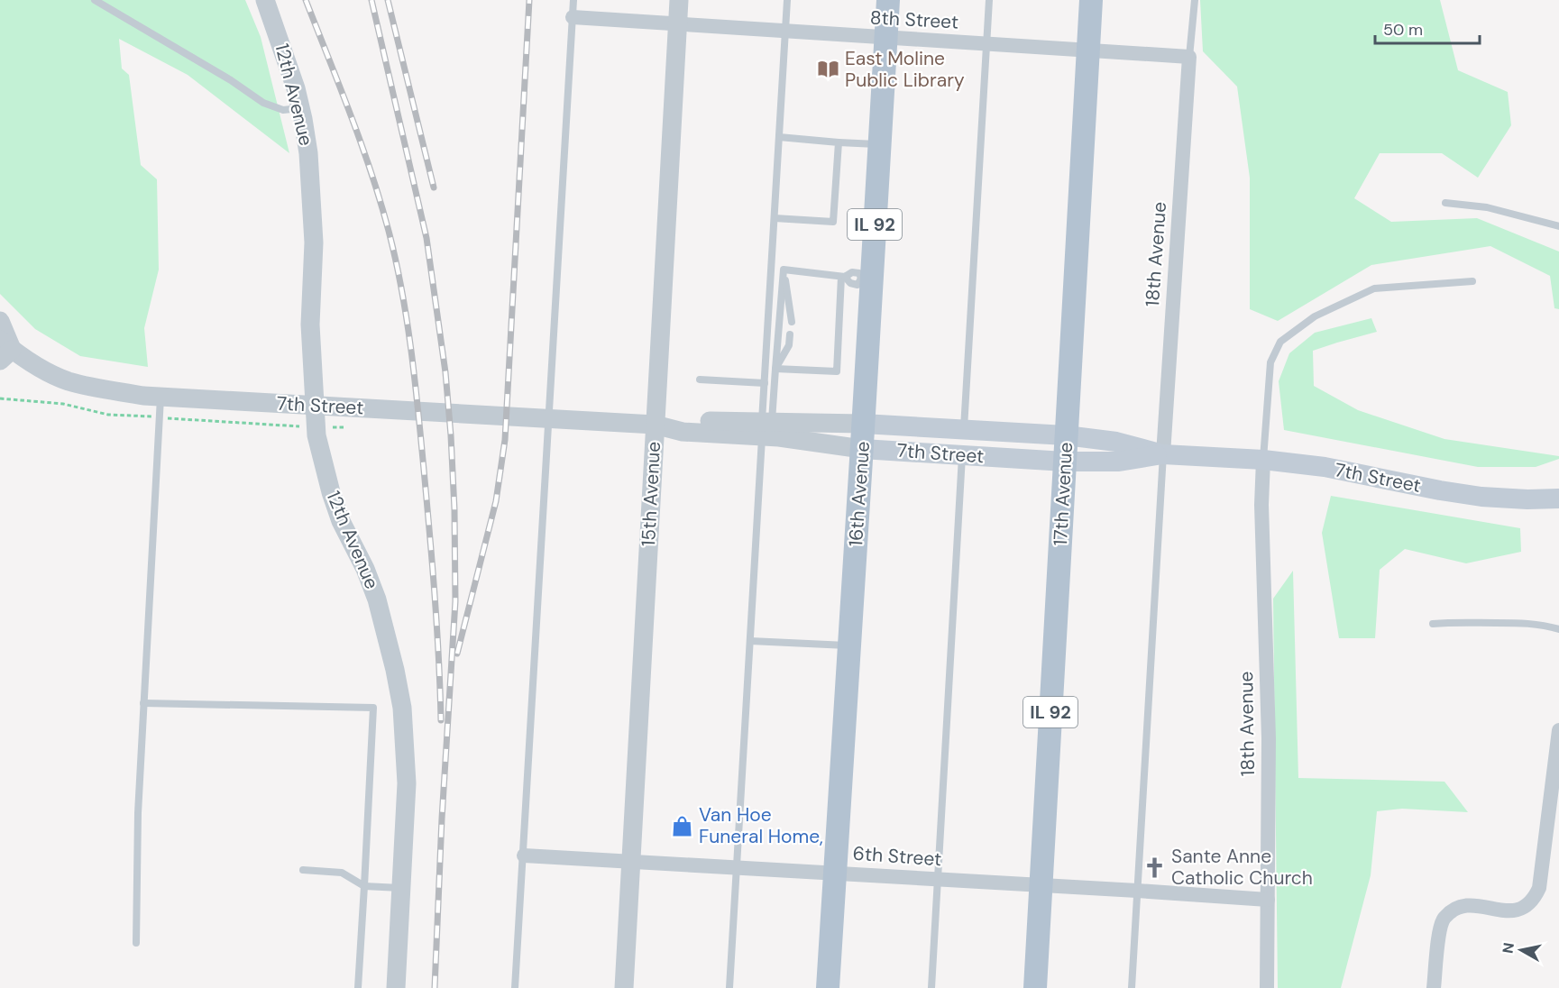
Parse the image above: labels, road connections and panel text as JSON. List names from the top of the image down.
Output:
{
  "streets": {
    "main road": [
      "IL 92",
      "7th Street",
      "16th Avenue",
      "17th Avenue"
    ],
    "street": [
      "8th Street",
      "12th Avenue",
      "18th Avenue",
      "15th Avenue",
      "6th Street"
    ]
  },
  "crossings": [
    ["8th Street", "18th Avenue"],
    ["8th Street", "15th Avenue"],
    ["8th Street", "16th Avenue"],
    ["8th Street", "17th Avenue"],
    ["12th Avenue", "7th Street"],
    ["18th Avenue", "7th Street"],
    ["18th Avenue", "6th Street"],
    ["7th Street", "15th Avenue"],
    ["7th Street", "16th Avenue"],
    ["7th Street", "17th Avenue"],
    ["15th Avenue", "6th Street"],
    ["16th Avenue", "6th Street"],
    ["17th Avenue", "6th Street"]
  ],
  "places": {
    "library": ["East Moline Public Library"],
    "shop": ["Van Hoe Funeral Home,"],
    "church": ["Sante Anne Catholic Church"]
  },
  "scale_bar": "50 m",
  "north": "left"
}
